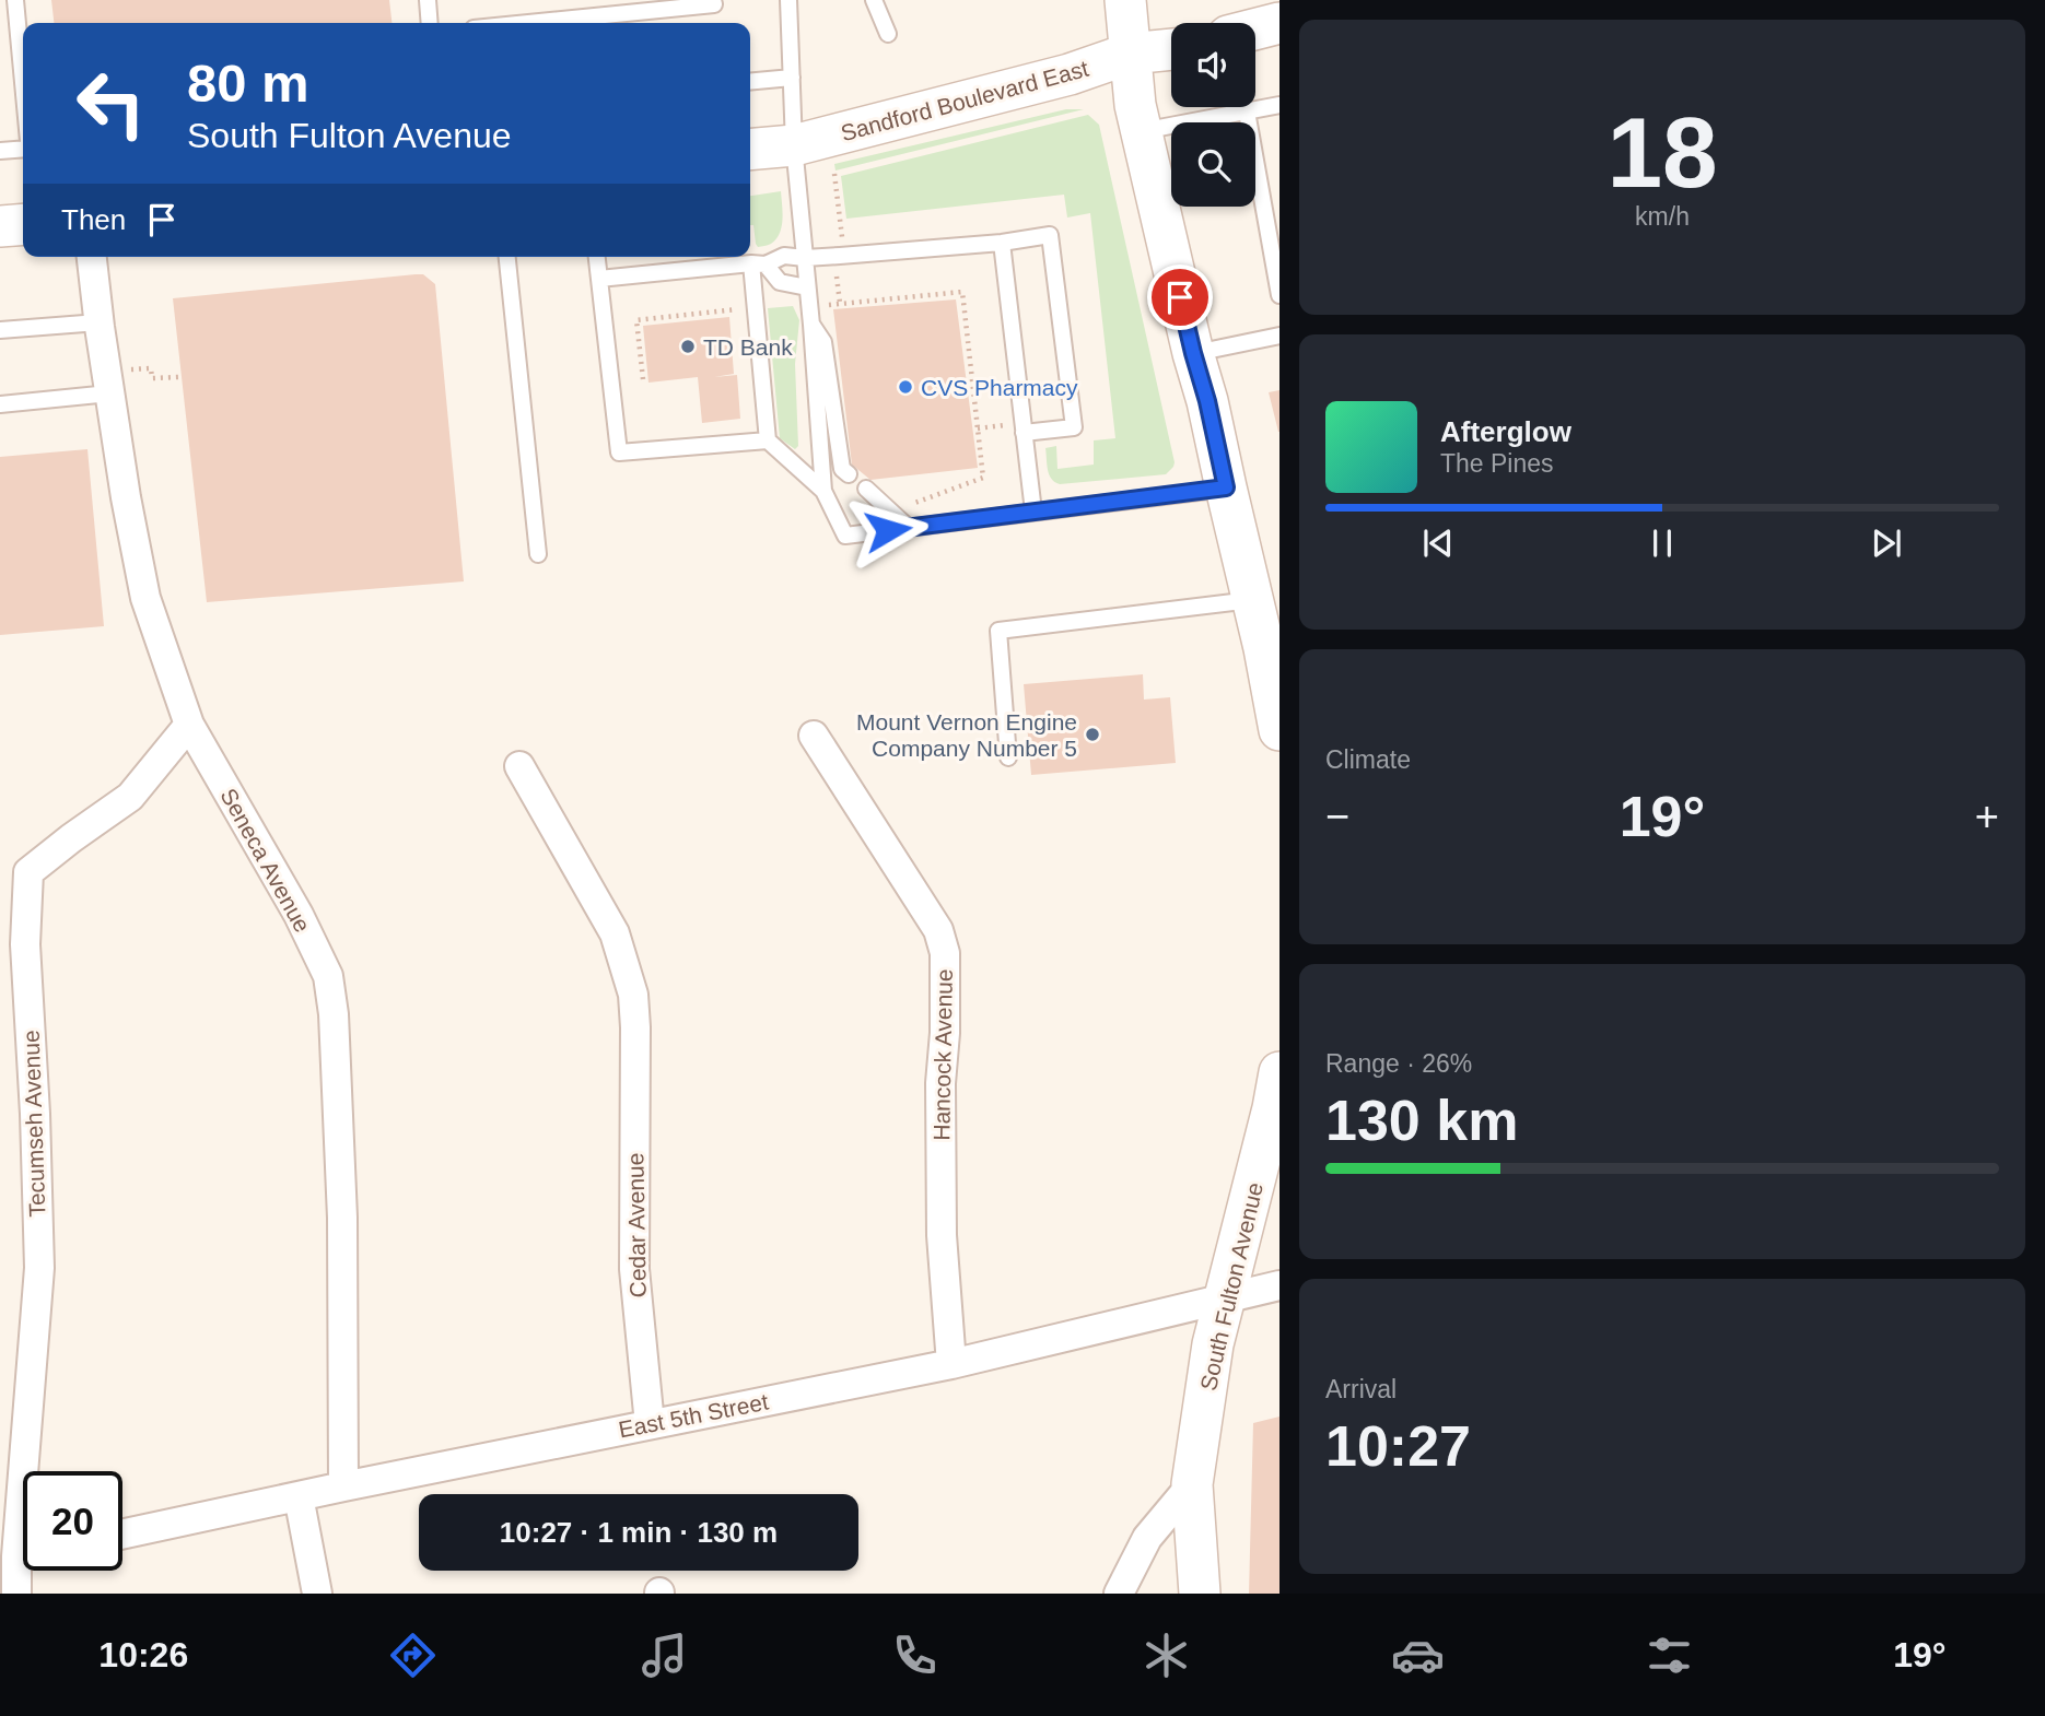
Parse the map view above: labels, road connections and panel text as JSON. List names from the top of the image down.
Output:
{
  "streets": {
    "main road": ["Sandford Boulevard East", "South Fulton Avenue"],
    "street": [
      "Seneca Avenue",
      "Hancock Avenue",
      "Tecumseh Avenue",
      "Cedar Avenue",
      "East 5th Street"
    ]
  },
  "crossings": [
    ["Seneca Avenue", "Tecumseh Avenue"],
    ["Seneca Avenue", "East 5th Street"],
    ["Hancock Avenue", "East 5th Street"],
    ["Cedar Avenue", "East 5th Street"],
    ["South Fulton Avenue", "East 5th Street"]
  ],
  "places": ["TD Bank", "CVS Pharmacy", "Mount Vernon Engine Company Number 5"],
  "page": {
    "tile": [
      ["18", "km/h"],
      "Climate",
      ["Range · 26%", "130 km"],
      ["Arrival", "10:27"]
    ],
    "turn": ["80 m", "South Fulton Avenue"],
    "then": "Then",
    "song": ["Afterglow", "The Pines"],
    "heat": ["−", "19°", "+"],
    "limit": "20",
    "trip": "10:27 · 1 min · 130 m",
    "tabs": ["10:26", "19°"]
  }
}
